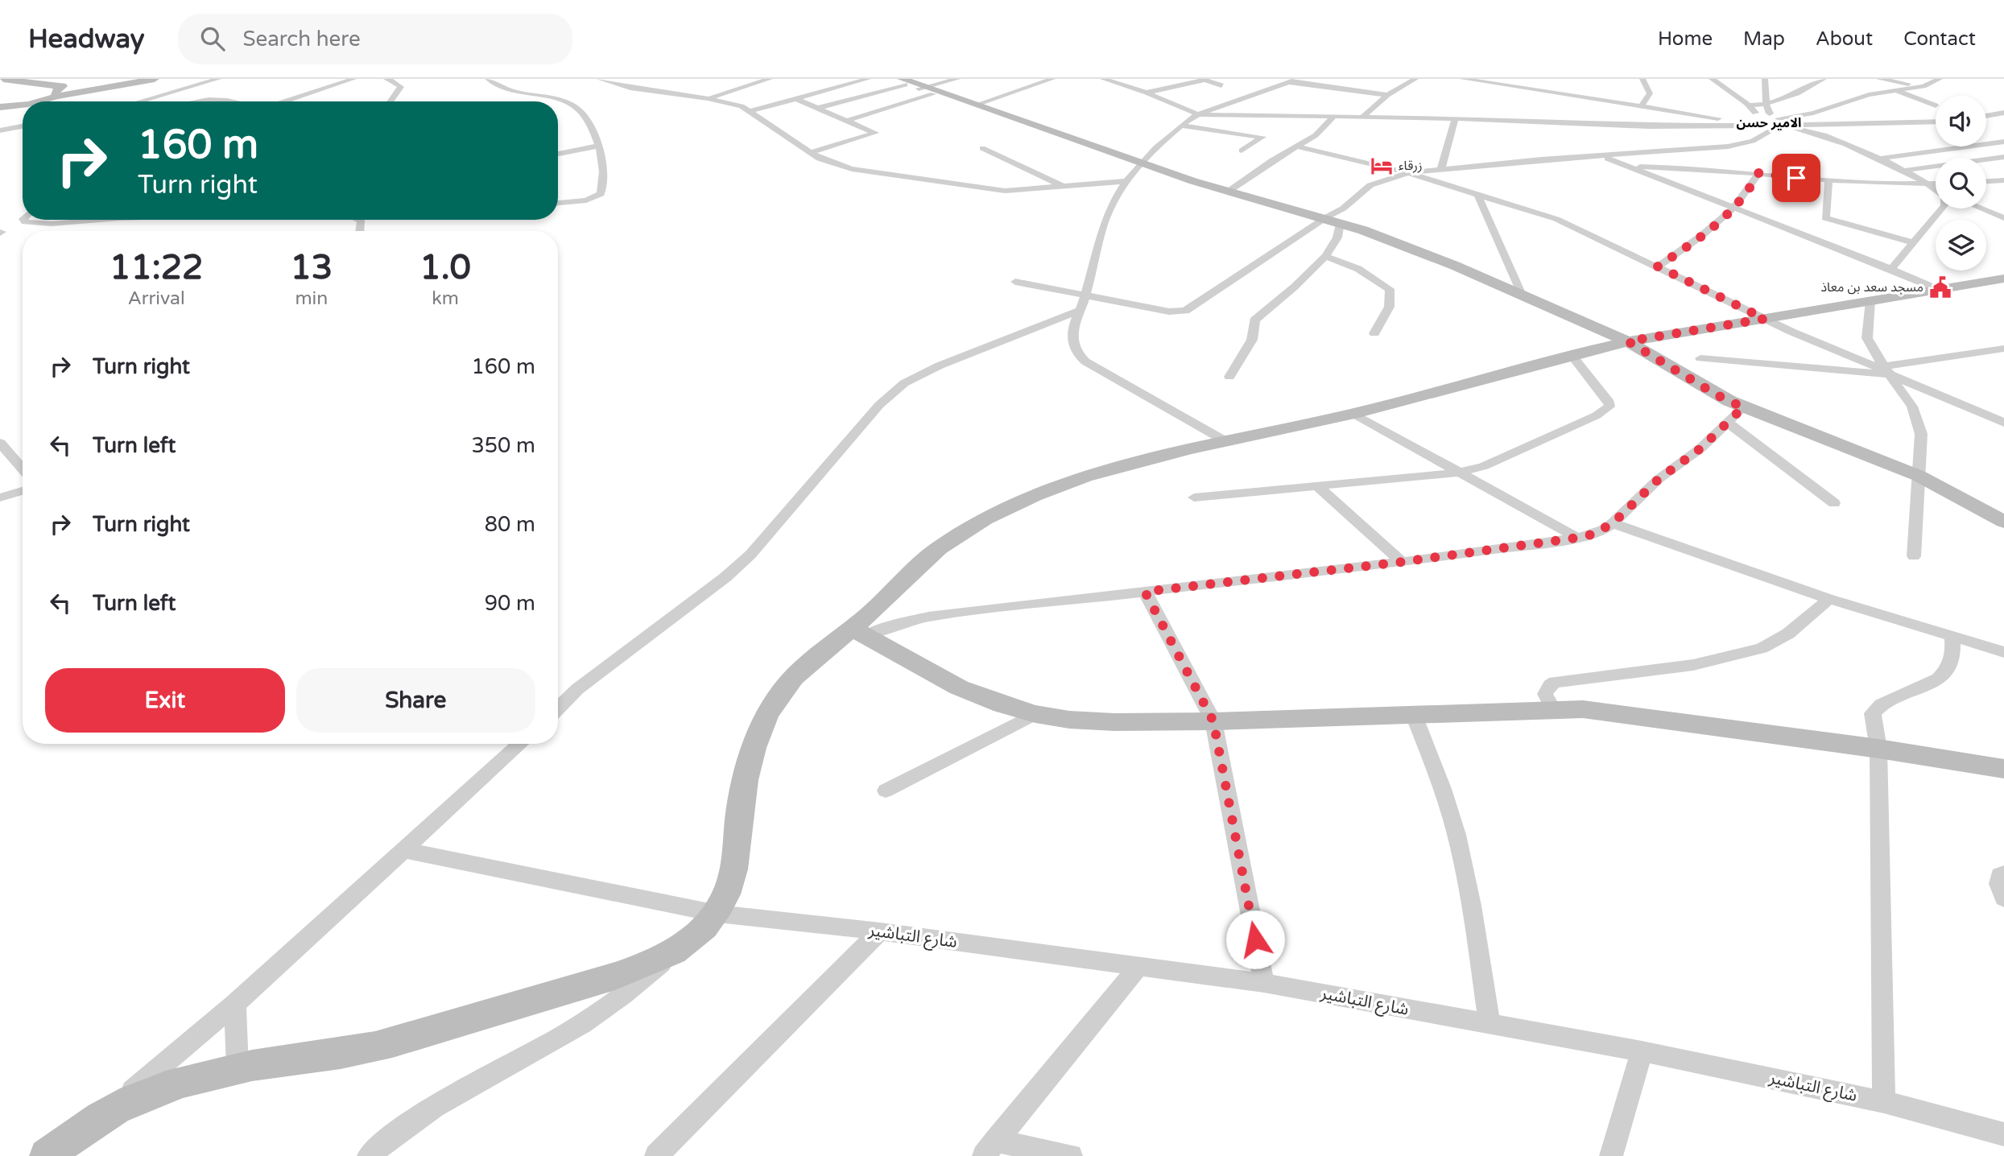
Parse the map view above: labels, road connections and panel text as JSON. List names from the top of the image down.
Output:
{
  "streets": {
    "street": ["شارع التباشير"]
  },
  "districts": ["الامير حسن"],
  "places": {
    "hotel": ["زرقاء"],
    "public building": ["مسجد سعد بن معاذ"]
  },
  "page": {
    "header": "Headway",
    "search": "Search here",
    "nav": [
      "Home",
      "Map",
      "About",
      "Contact"
    ],
    "turn": ["160 m", "Turn right"],
    "eta": [
      "11:22",
      "Arrival",
      "13",
      "min",
      "1.0",
      "km"
    ],
    "list": [
      {
        "name": "Turn right",
        "value": "160 m"
      },
      {
        "name": "Turn left",
        "value": "350 m"
      },
      {
        "name": "Turn right",
        "value": "80 m"
      },
      {
        "name": "Turn left",
        "value": "90 m"
      }
    ],
    "buttons": ["Exit", "Share"]
  }
}
